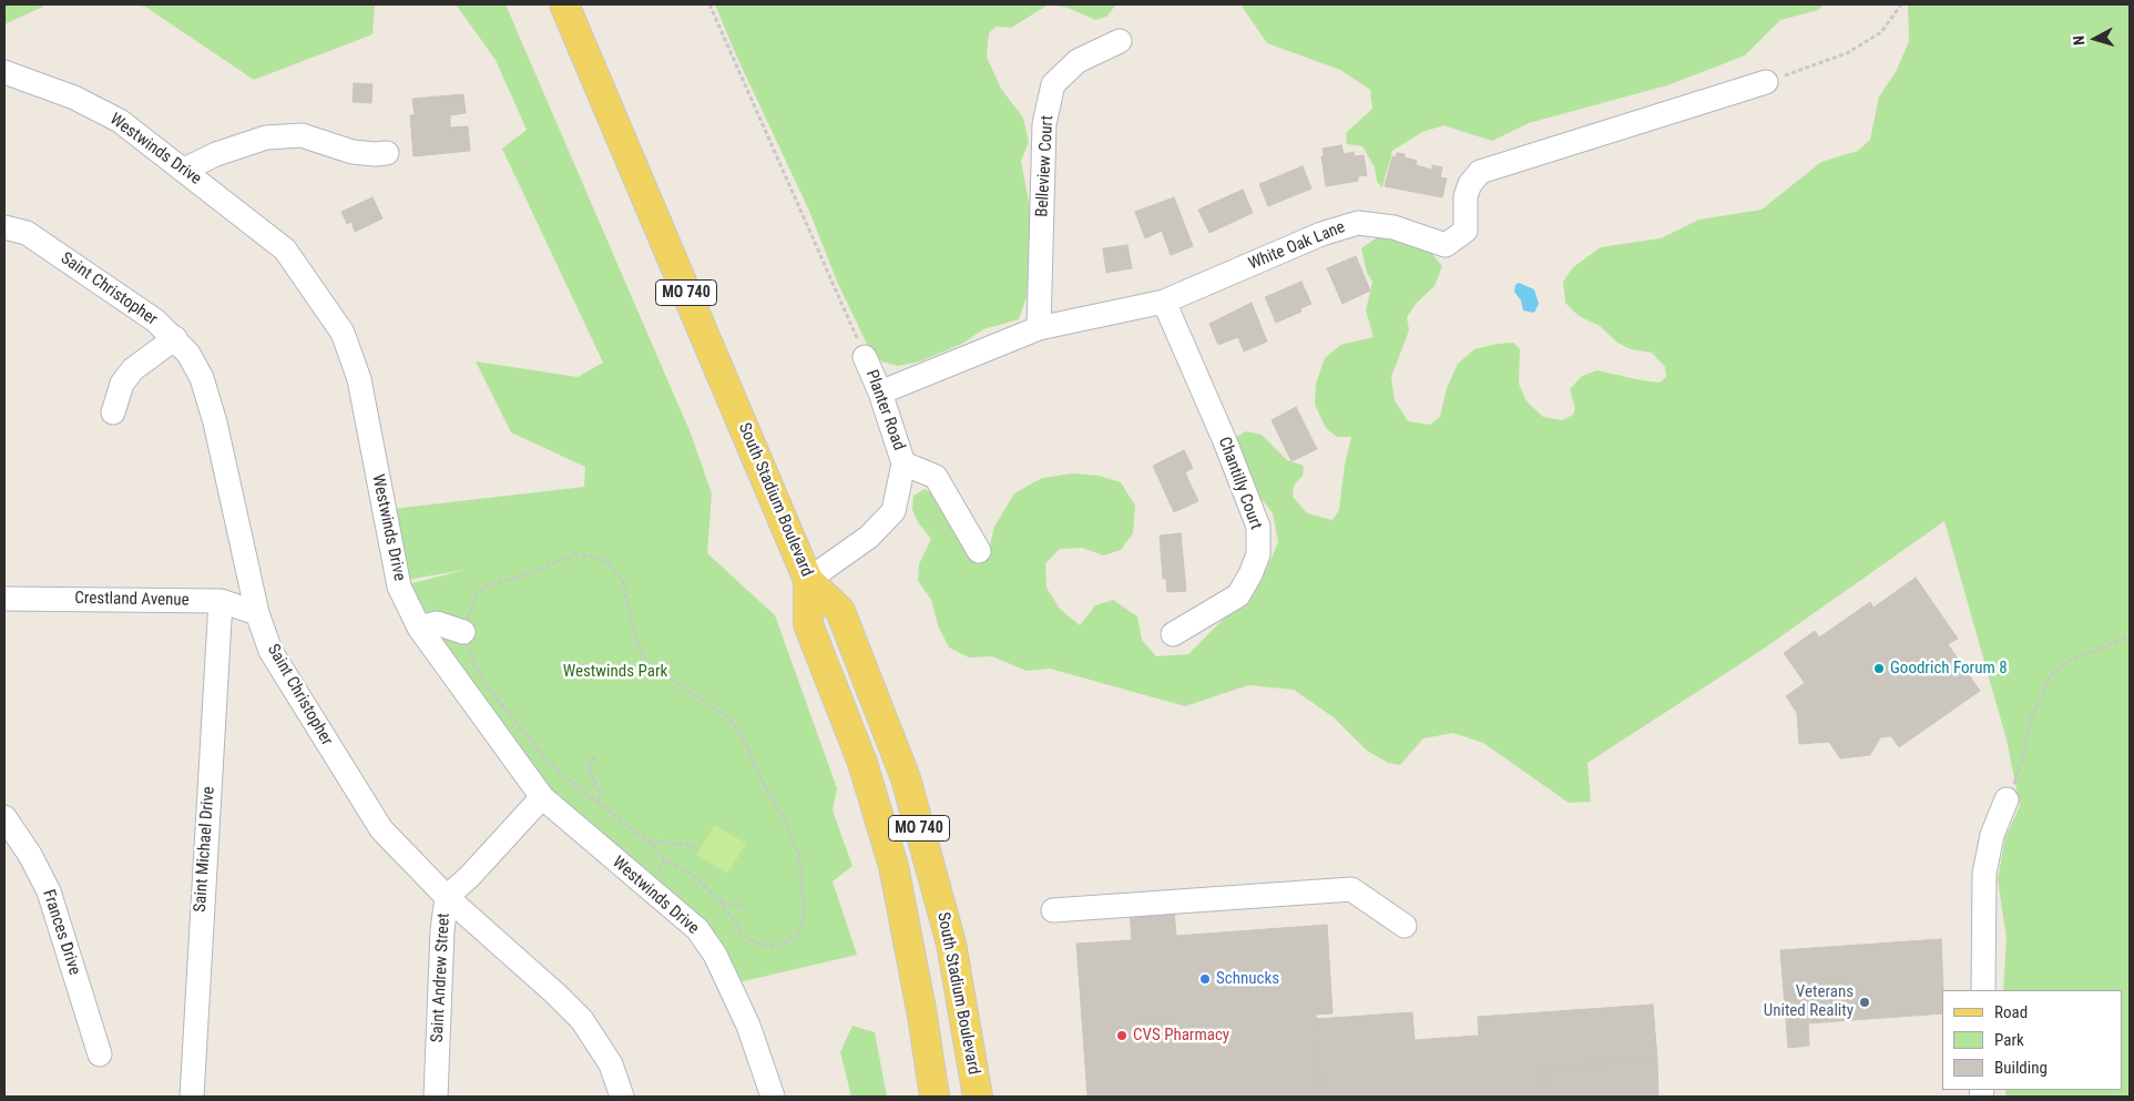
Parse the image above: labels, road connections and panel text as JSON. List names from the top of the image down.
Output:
{
  "streets": {
    "main road": ["MO 740", "South Stadium Boulevard"],
    "street": [
      "Westwinds Drive",
      "Belleview Court",
      "White Oak Lane",
      "Saint Christopher",
      "Planter Road",
      "Chantilly Court",
      "Crestland Avenue",
      "Saint Michael Drive",
      "Frances Drive",
      "Saint Andrew Street"
    ]
  },
  "crossings": [
    ["Westwinds Drive", "Saint Andrew Street"],
    ["Belleview Court", "White Oak Lane"],
    ["White Oak Lane", "Planter Road"],
    ["White Oak Lane", "Chantilly Court"],
    ["Saint Christopher", "Crestland Avenue"],
    ["Saint Christopher", "Saint Andrew Street"],
    ["MO 740", "Planter Road"],
    ["MO 740", "South Stadium Boulevard"],
    ["Planter Road", "South Stadium Boulevard"],
    ["Crestland Avenue", "Saint Michael Drive"]
  ],
  "parks": ["Westwinds Park"],
  "places": [
    "Goodrich Forum 8",
    "Schnucks",
    "Veterans United Reality",
    "CVS Pharmacy"
  ],
  "legend": ["Road", "Park", "Building"],
  "north": "left"
}
